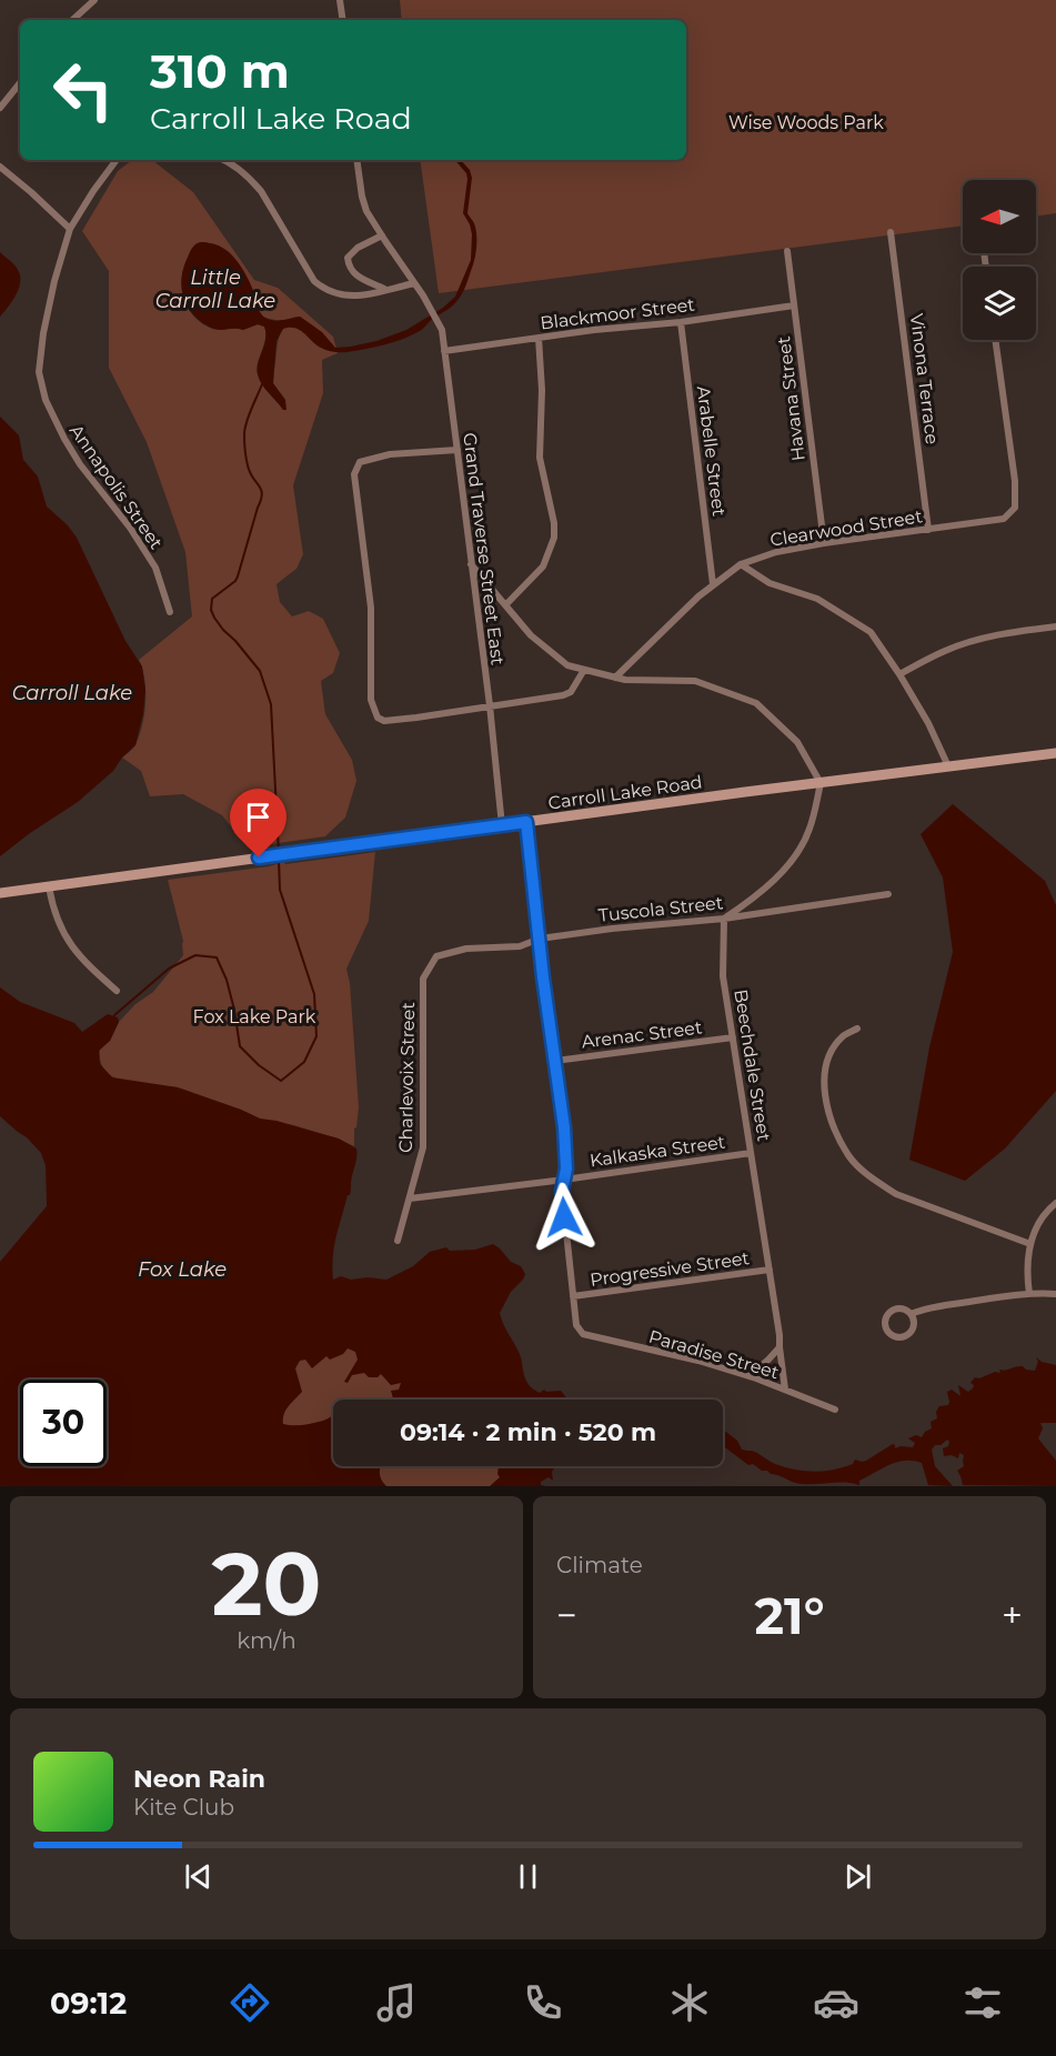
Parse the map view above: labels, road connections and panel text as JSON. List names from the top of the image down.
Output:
{
  "streets": {
    "street": [
      "Blackmoor Street",
      "Vinona Terrace",
      "Havana Street",
      "Arabelle Street",
      "Annapolis Street",
      "Clearwood Street",
      "Grand Traverse Street East",
      "Carroll Lake Road",
      "Tuscola Street",
      "Arenac Street",
      "Beechdale Street",
      "Charlevoix Street",
      "Kalkaska Street",
      "Progressive Street",
      "Paradise Street"
    ]
  },
  "crossings": [
    ["Blackmoor Street", "Havana Street"],
    ["Blackmoor Street", "Arabelle Street"],
    ["Blackmoor Street", "Grand Traverse Street East"],
    ["Vinona Terrace", "Clearwood Street"],
    ["Havana Street", "Clearwood Street"],
    ["Arabelle Street", "Clearwood Street"],
    ["Grand Traverse Street East", "Carroll Lake Road"],
    ["Tuscola Street", "Beechdale Street"],
    ["Tuscola Street", "Charlevoix Street"],
    ["Arenac Street", "Beechdale Street"],
    ["Beechdale Street", "Kalkaska Street"],
    ["Beechdale Street", "Progressive Street"],
    ["Beechdale Street", "Paradise Street"],
    ["Charlevoix Street", "Kalkaska Street"],
    ["Progressive Street", "Paradise Street"]
  ],
  "water": ["Little Carroll Lake", "Carroll Lake", "Fox Lake"],
  "parks": ["Wise Woods Park", "Fox Lake Park"],
  "north": "left",
  "page": {
    "turn": ["310 m", "Carroll Lake Road"],
    "limit": "30",
    "trip": "09:14 · 2 min · 520 m",
    "tile": [
      ["20", "km/h"],
      "Climate"
    ],
    "heat": ["−", "21°", "+"],
    "song": ["Neon Rain", "Kite Club"],
    "tabs": "09:12"
  }
}
